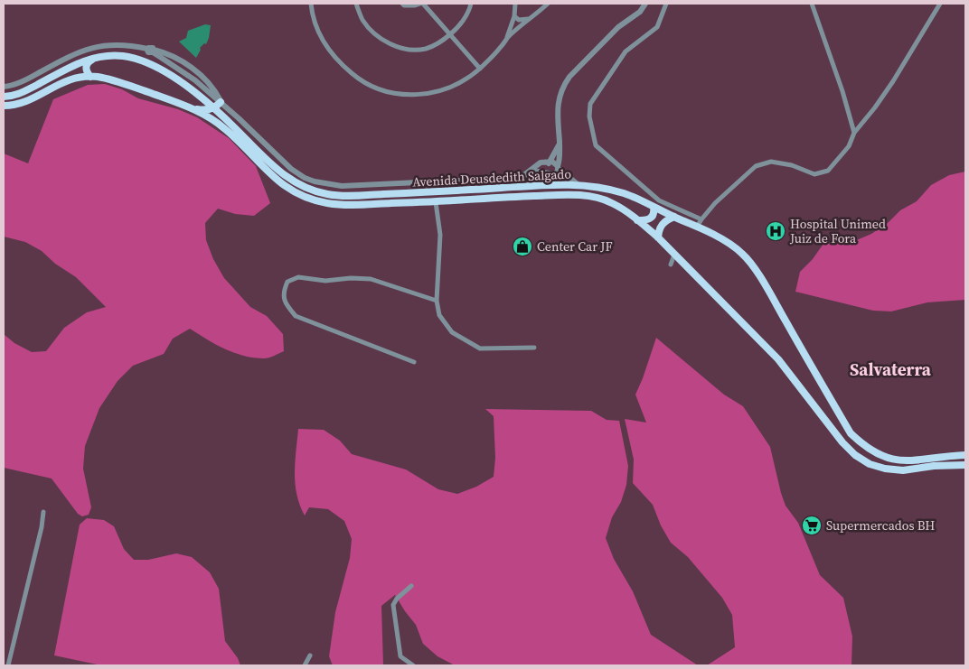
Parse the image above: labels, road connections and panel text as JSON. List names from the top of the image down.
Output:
{
  "streets": {
    "main road": ["Avenida Deusdedith Salgado"]
  },
  "districts": ["Salvaterra"],
  "places": {
    "hospital": ["Hospital Unimed Juiz de Fora"],
    "shop": ["Center Car JF"],
    "supermarket": ["Supermercados BH"]
  }
}
